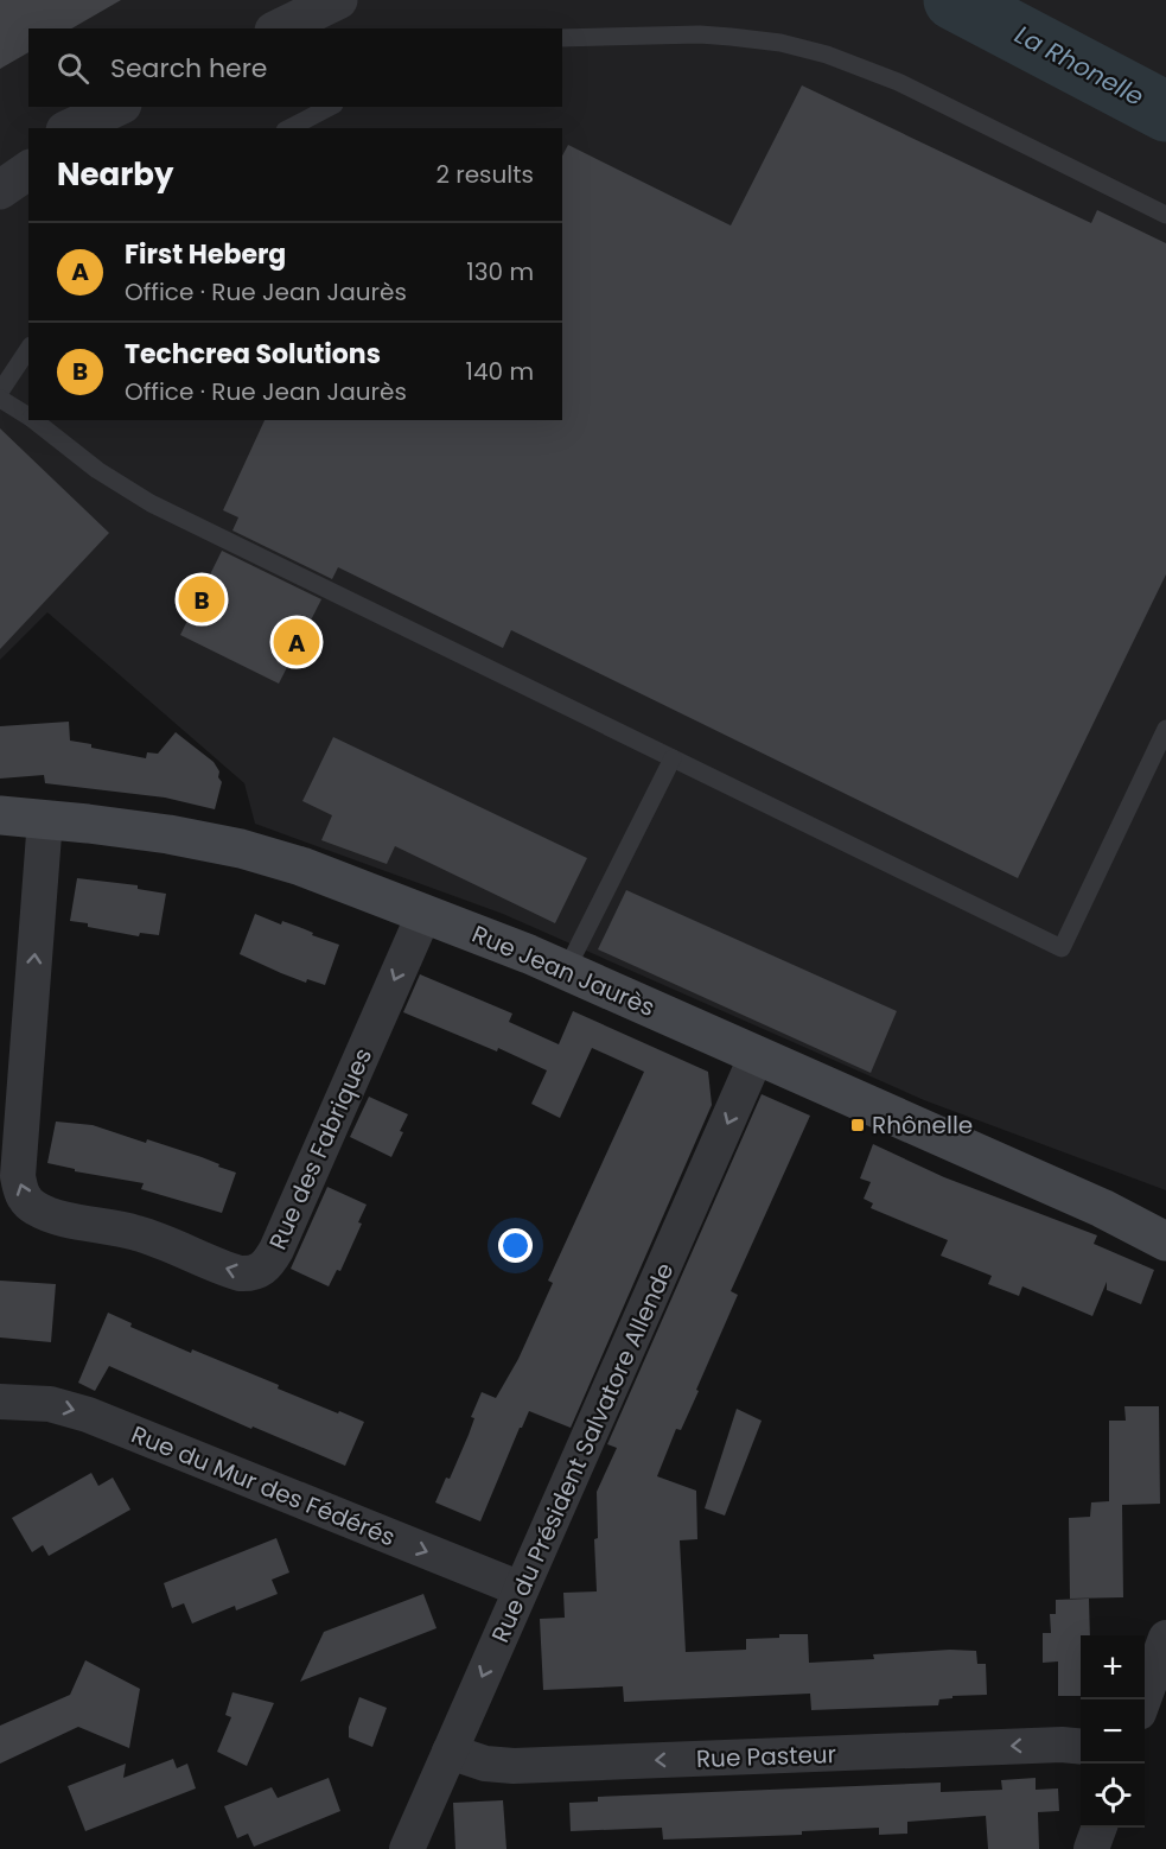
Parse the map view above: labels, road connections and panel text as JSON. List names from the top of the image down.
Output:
{
  "streets": {
    "main road": ["Rue Jean Jaurès"],
    "street": [
      "Rue des Fabriques",
      "Rue du Président Salvatore Allende",
      "Rue du Mur des Fédérés",
      "Rue Pasteur"
    ]
  },
  "crossings": [
    ["Rue Jean Jaurès", "Rue des Fabriques"],
    ["Rue Jean Jaurès", "Rue du Président Salvatore Allende"],
    ["Rue du Président Salvatore Allende", "Rue du Mur des Fédérés"],
    ["Rue du Président Salvatore Allende", "Rue Pasteur"]
  ],
  "one_way": ["Rue du Président Salvatore Allende", "Rue du Mur des Fédérés", "Rue Pasteur"],
  "water": ["La Rhonelle"],
  "places": {
    "transit": ["Rhônelle"]
  },
  "page": {
    "search": "Search here",
    "heading": ["Nearby", "2 results"],
    "list": [
      {
        "mark": "A",
        "name": "First Heberg",
        "note": "Office · Rue Jean Jaurès",
        "value": "130 m"
      },
      {
        "mark": "B",
        "name": "Techcrea Solutions",
        "note": "Office · Rue Jean Jaurès",
        "value": "140 m"
      }
    ],
    "pins": ["B", "A"],
    "map_buttons": ["+", "−"]
  }
}
